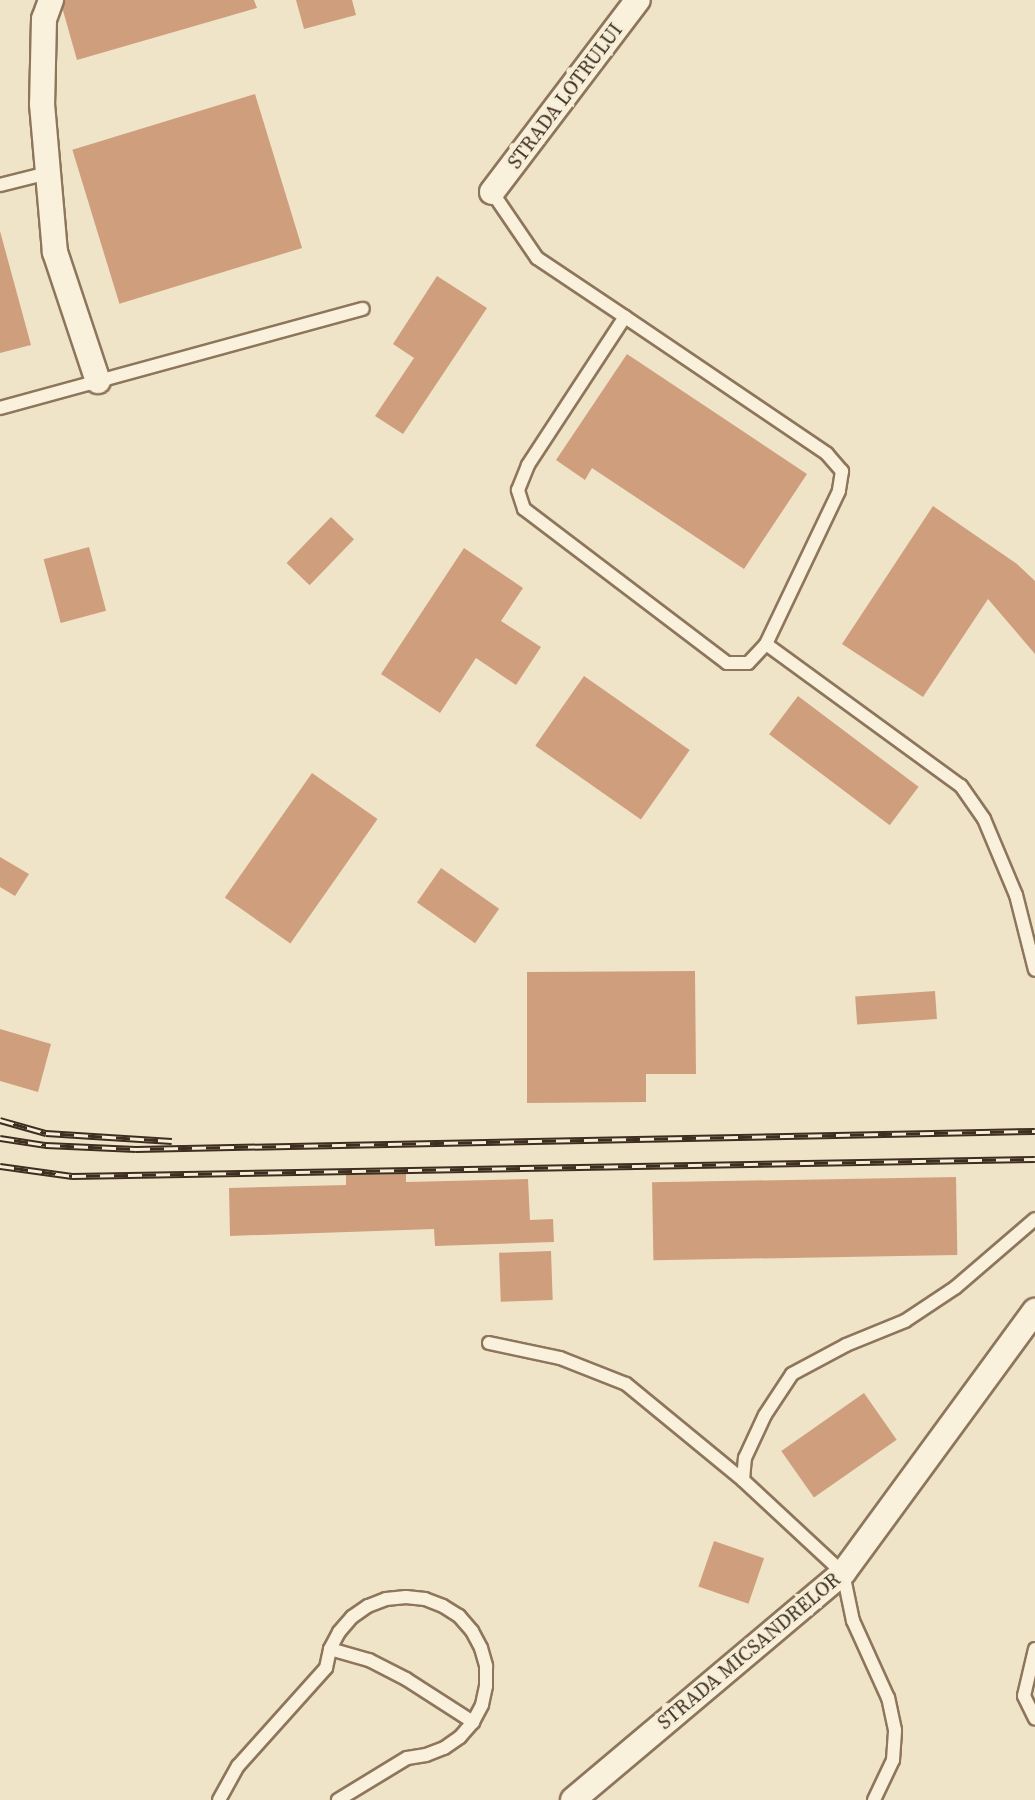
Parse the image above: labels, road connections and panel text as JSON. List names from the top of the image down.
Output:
{
  "streets": {
    "street": ["STRADA LOTRULUI", "STRADA MICSANDRELOR"]
  }
}
